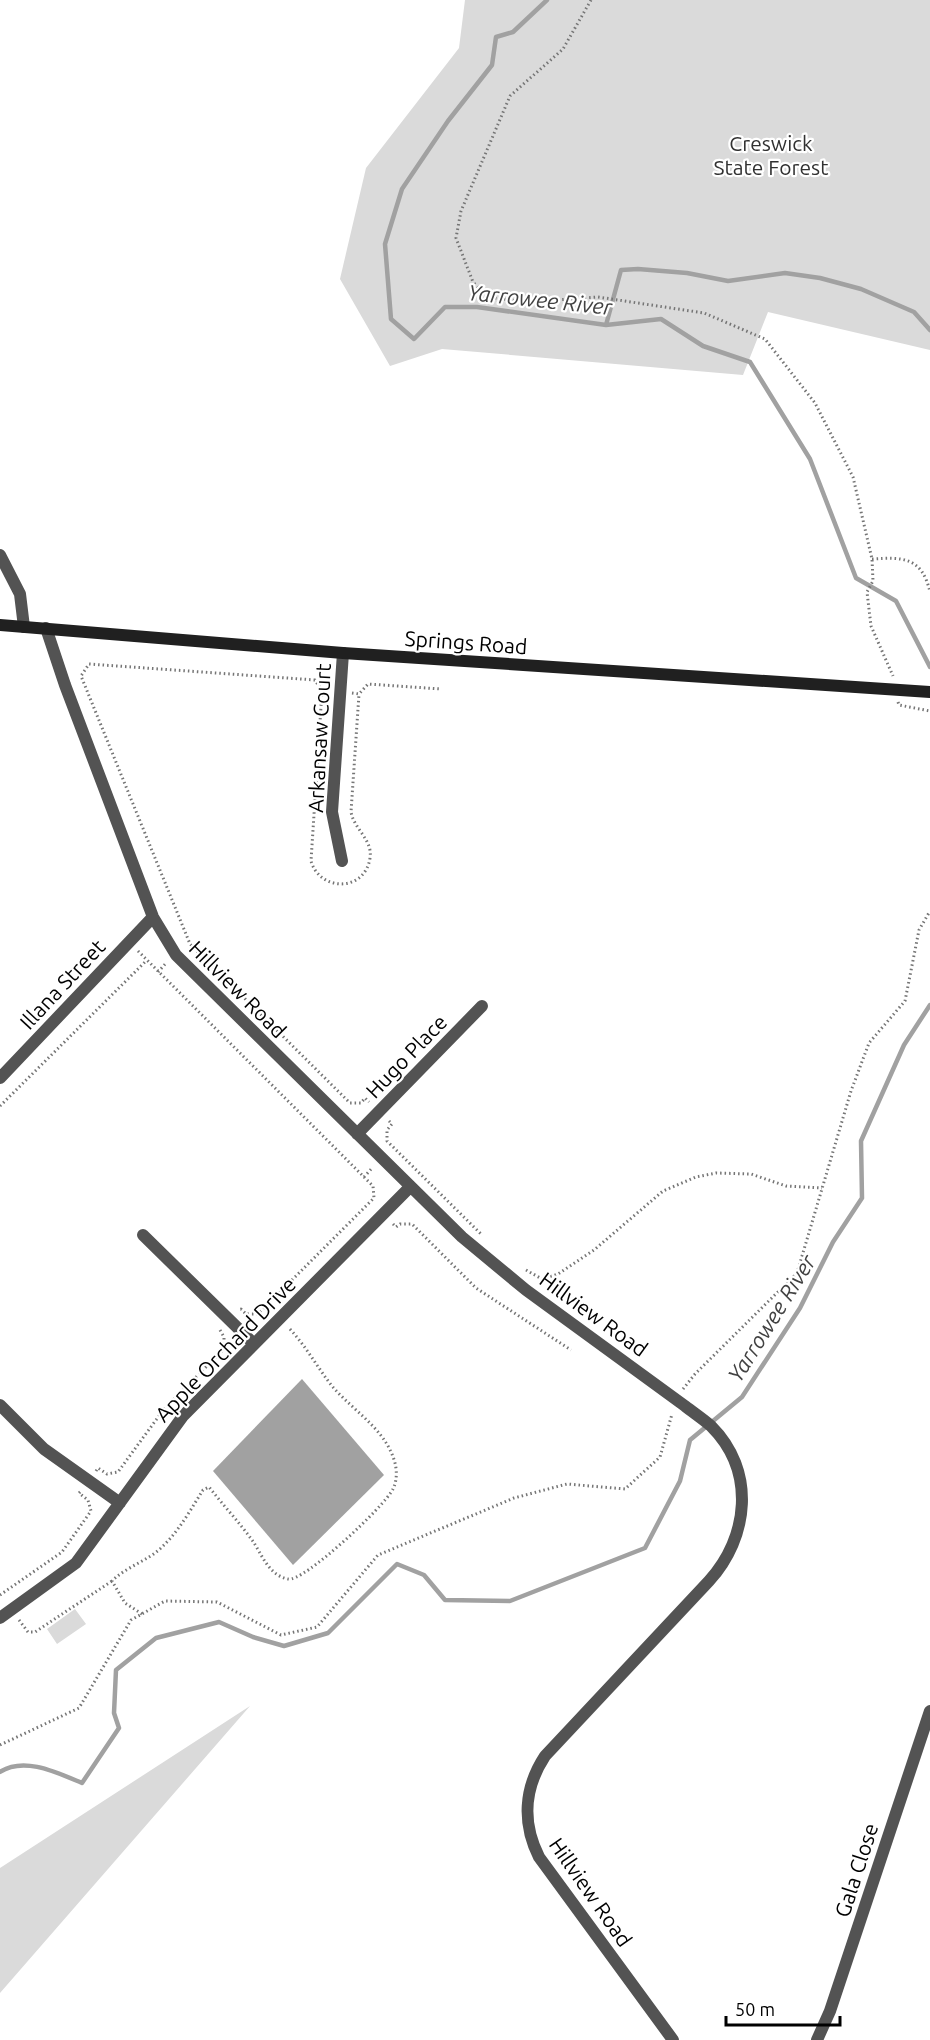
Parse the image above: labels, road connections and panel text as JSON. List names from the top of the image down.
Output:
{
  "streets": {
    "street": [
      "Springs Road",
      "Arkansaw Court",
      "Illana Street",
      "Hillview Road",
      "Hugo Place",
      "Apple Orchard Drive",
      "Gala Close"
    ]
  },
  "crossings": [
    ["Springs Road", "Arkansaw Court"],
    ["Springs Road", "Hillview Road"],
    ["Illana Street", "Hillview Road"],
    ["Hillview Road", "Hugo Place"],
    ["Hillview Road", "Apple Orchard Drive"]
  ],
  "water": ["Yarrowee River"],
  "parks": ["Creswick State Forest"],
  "scale_bar": "50 m"
}
